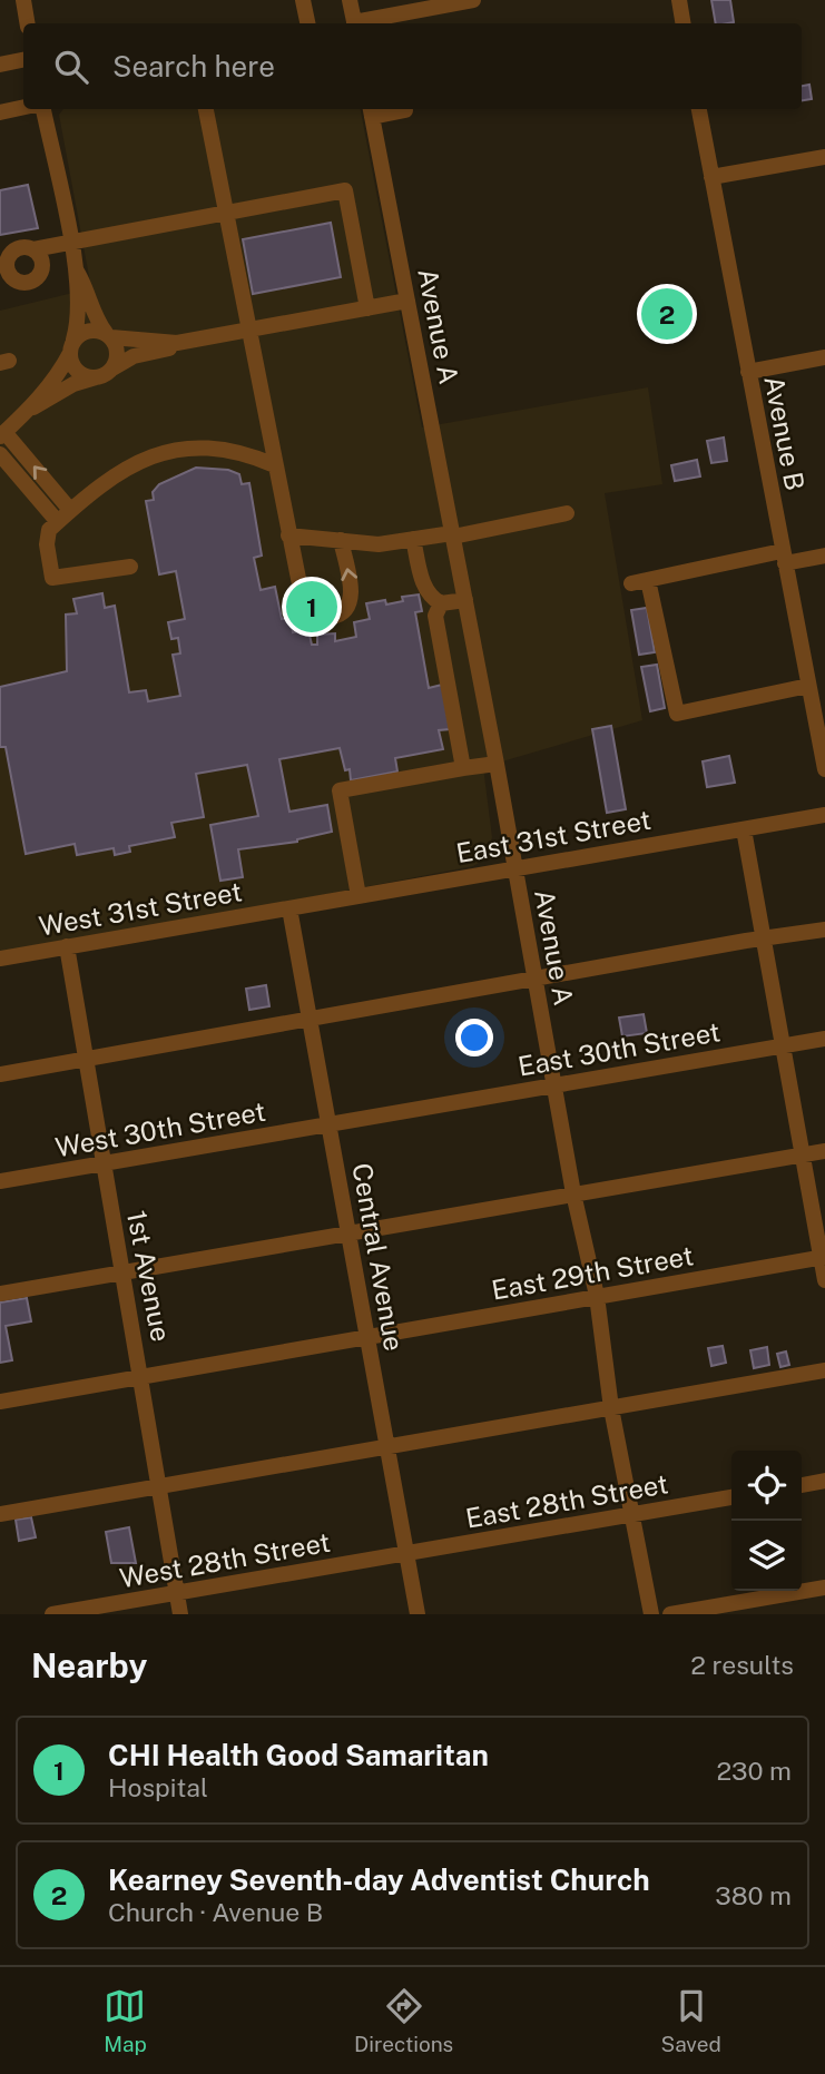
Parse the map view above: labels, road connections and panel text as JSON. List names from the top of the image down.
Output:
{
  "streets": {
    "street": [
      "Avenue A",
      "Avenue B",
      "East 31st Street",
      "West 31st Street",
      "East 30th Street",
      "West 30th Street",
      "Central Avenue",
      "East 29th Street",
      "1st Avenue",
      "East 28th Street",
      "West 28th Street"
    ]
  },
  "crossings": [
    ["Avenue A", "East 31st Street"],
    ["Avenue A", "East 30th Street"],
    ["Avenue A", "East 29th Street"],
    ["Avenue A", "East 28th Street"],
    ["East 31st Street", "West 31st Street"],
    ["East 31st Street", "Central Avenue"],
    ["West 31st Street", "Central Avenue"],
    ["West 31st Street", "1st Avenue"],
    ["East 30th Street", "West 30th Street"],
    ["East 30th Street", "Central Avenue"],
    ["West 30th Street", "Central Avenue"],
    ["West 30th Street", "1st Avenue"],
    ["Central Avenue", "East 29th Street"],
    ["Central Avenue", "East 28th Street"],
    ["Central Avenue", "West 28th Street"],
    ["East 29th Street", "1st Avenue"],
    ["1st Avenue", "West 28th Street"],
    ["East 28th Street", "West 28th Street"]
  ],
  "page": {
    "search": "Search here",
    "pins": ["2", "1"],
    "heading": ["Nearby", "2 results"],
    "list": [
      {
        "mark": "1",
        "name": "CHI Health Good Samaritan",
        "note": "Hospital",
        "value": "230 m"
      },
      {
        "mark": "2",
        "name": "Kearney Seventh-day Adventist Church",
        "note": "Church · Avenue B",
        "value": "380 m"
      }
    ],
    "nav": ["Map", "Directions", "Saved"]
  }
}
